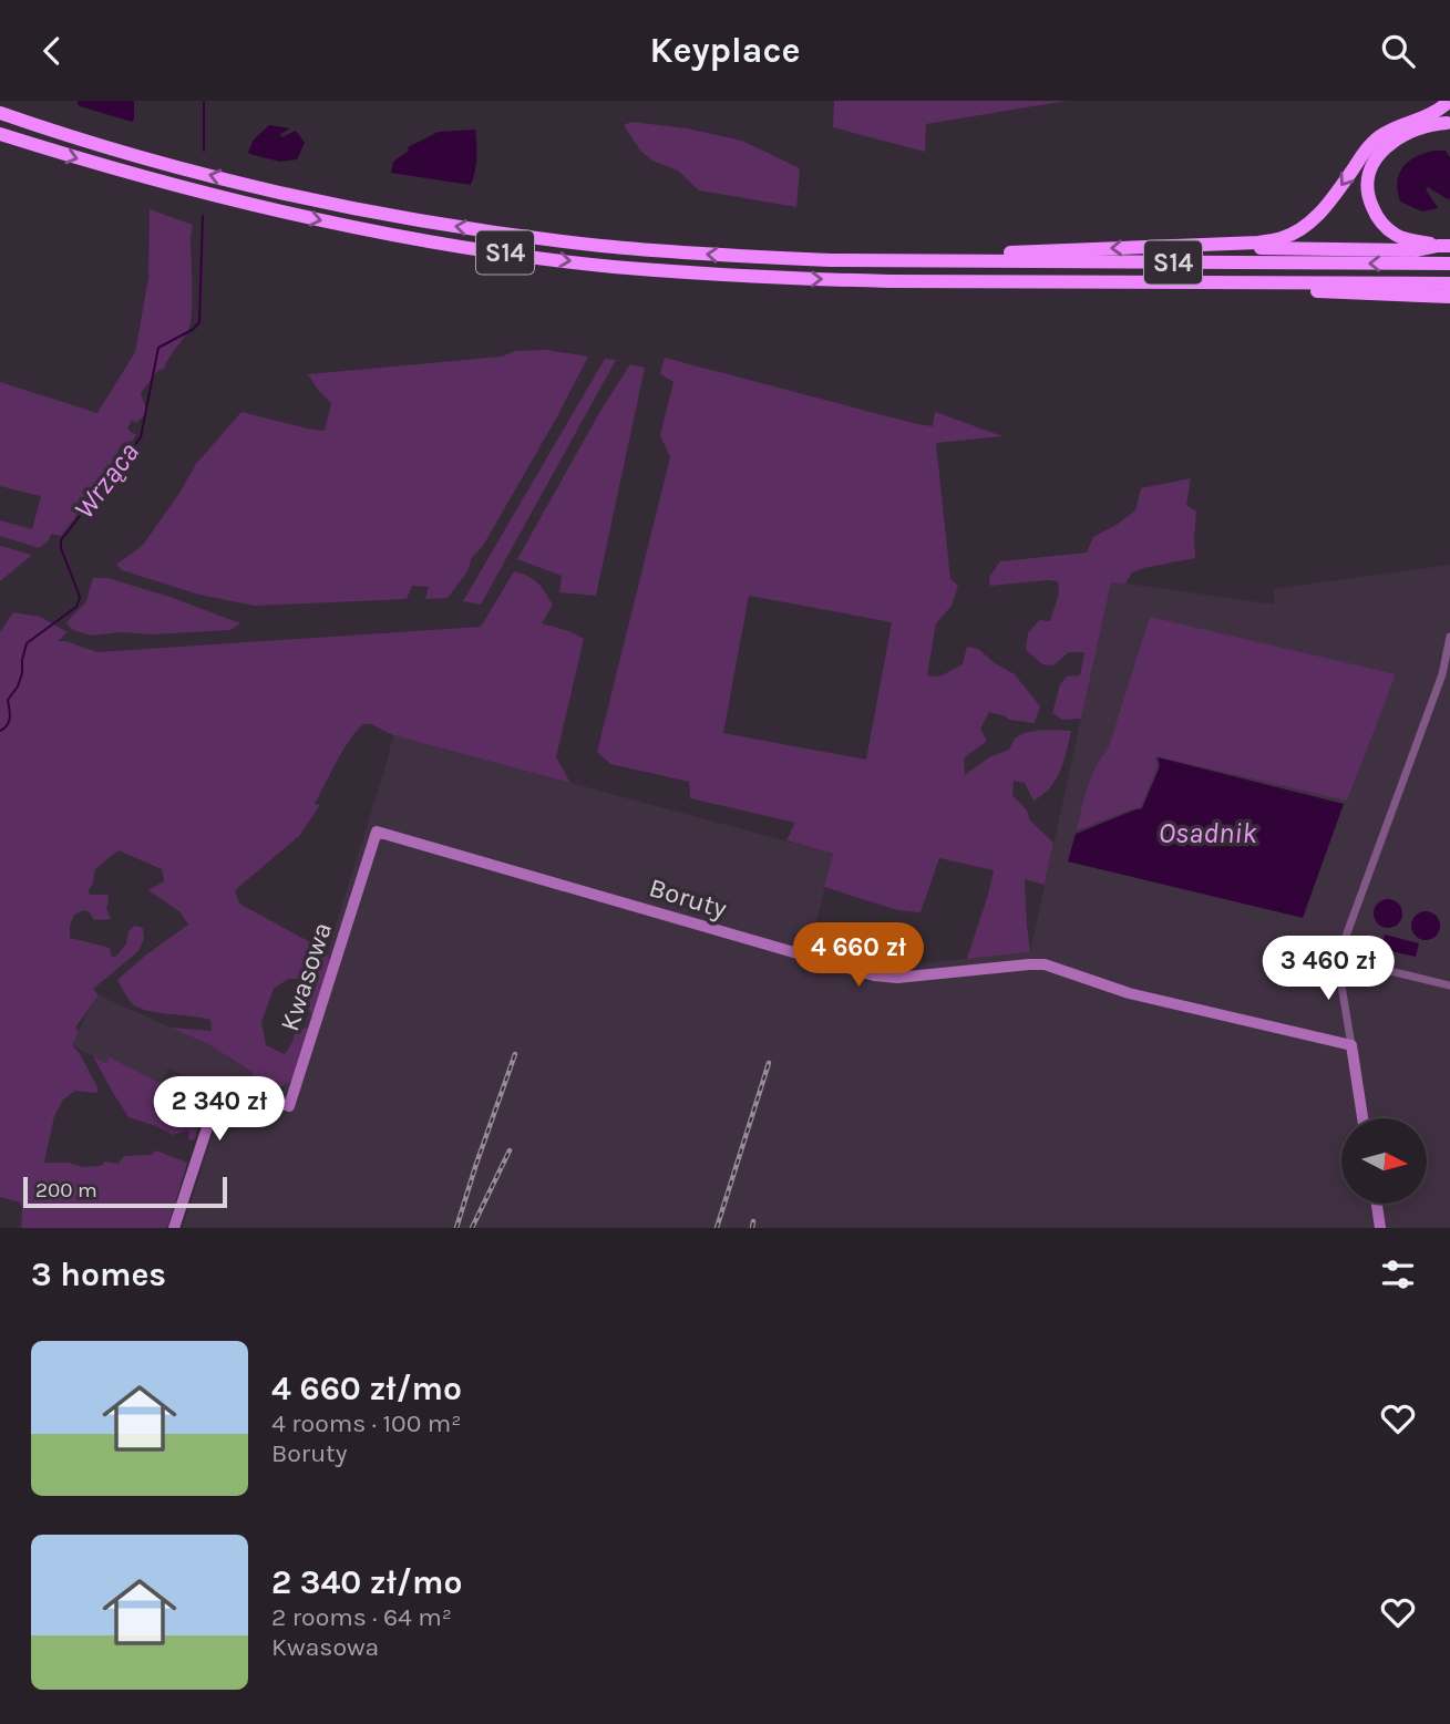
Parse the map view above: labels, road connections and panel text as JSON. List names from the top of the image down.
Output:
{
  "streets": {
    "highway": ["S14"],
    "street": ["Boruty", "Kwasowa"]
  },
  "crossings": [
    ["Boruty", "Kwasowa"]
  ],
  "water": ["Wrząca", "Osadnik"],
  "scale_bar": "200 m",
  "north": "right",
  "page": {
    "header": "Keyplace",
    "price": ["4 660 zł", "3 460 zł", "2 340 zł"],
    "scale": "200 m",
    "heading": "3 homes",
    "list": [
      {
        "name": "4 660 zł/mo",
        "note": "4 rooms · 100 m² · Boruty"
      },
      {
        "name": "2 340 zł/mo",
        "note": "2 rooms · 64 m² · Kwasowa"
      }
    ]
  }
}
